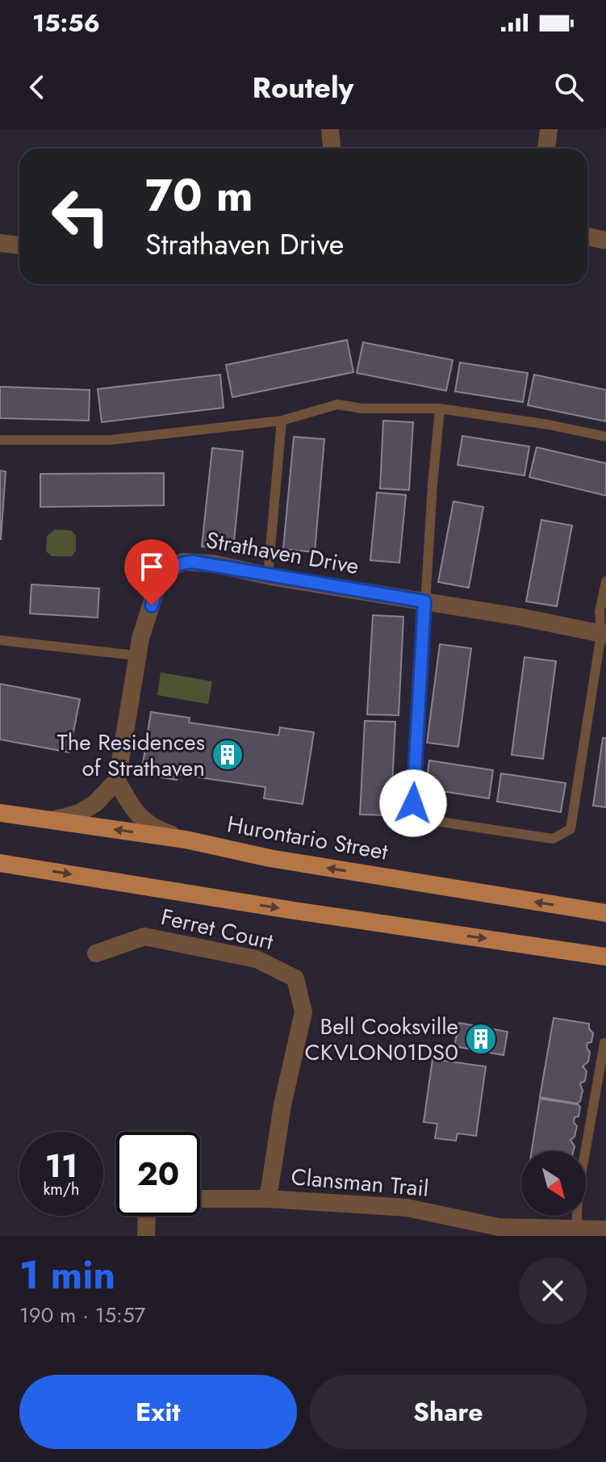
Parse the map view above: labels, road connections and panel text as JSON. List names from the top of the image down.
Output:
{
  "streets": {
    "main road": ["Hurontario Street"],
    "street": ["Strathaven Drive", "Ferret Court", "Clansman Trail"]
  },
  "crossings": [
    ["Ferret Court", "Clansman Trail"]
  ],
  "places": {
    "building": ["The Residences of Strathaven", "Bell Cooksville CKVLON01DS0"]
  },
  "north": "bottom right",
  "page": {
    "status": "15:56",
    "header": "Routely",
    "turn": ["70 m", "Strathaven Drive"],
    "speed": "11 km/h",
    "limit": "20",
    "heading": ["1 min", "190 m · 15:57"],
    "buttons": ["Exit", "Share"]
  }
}
